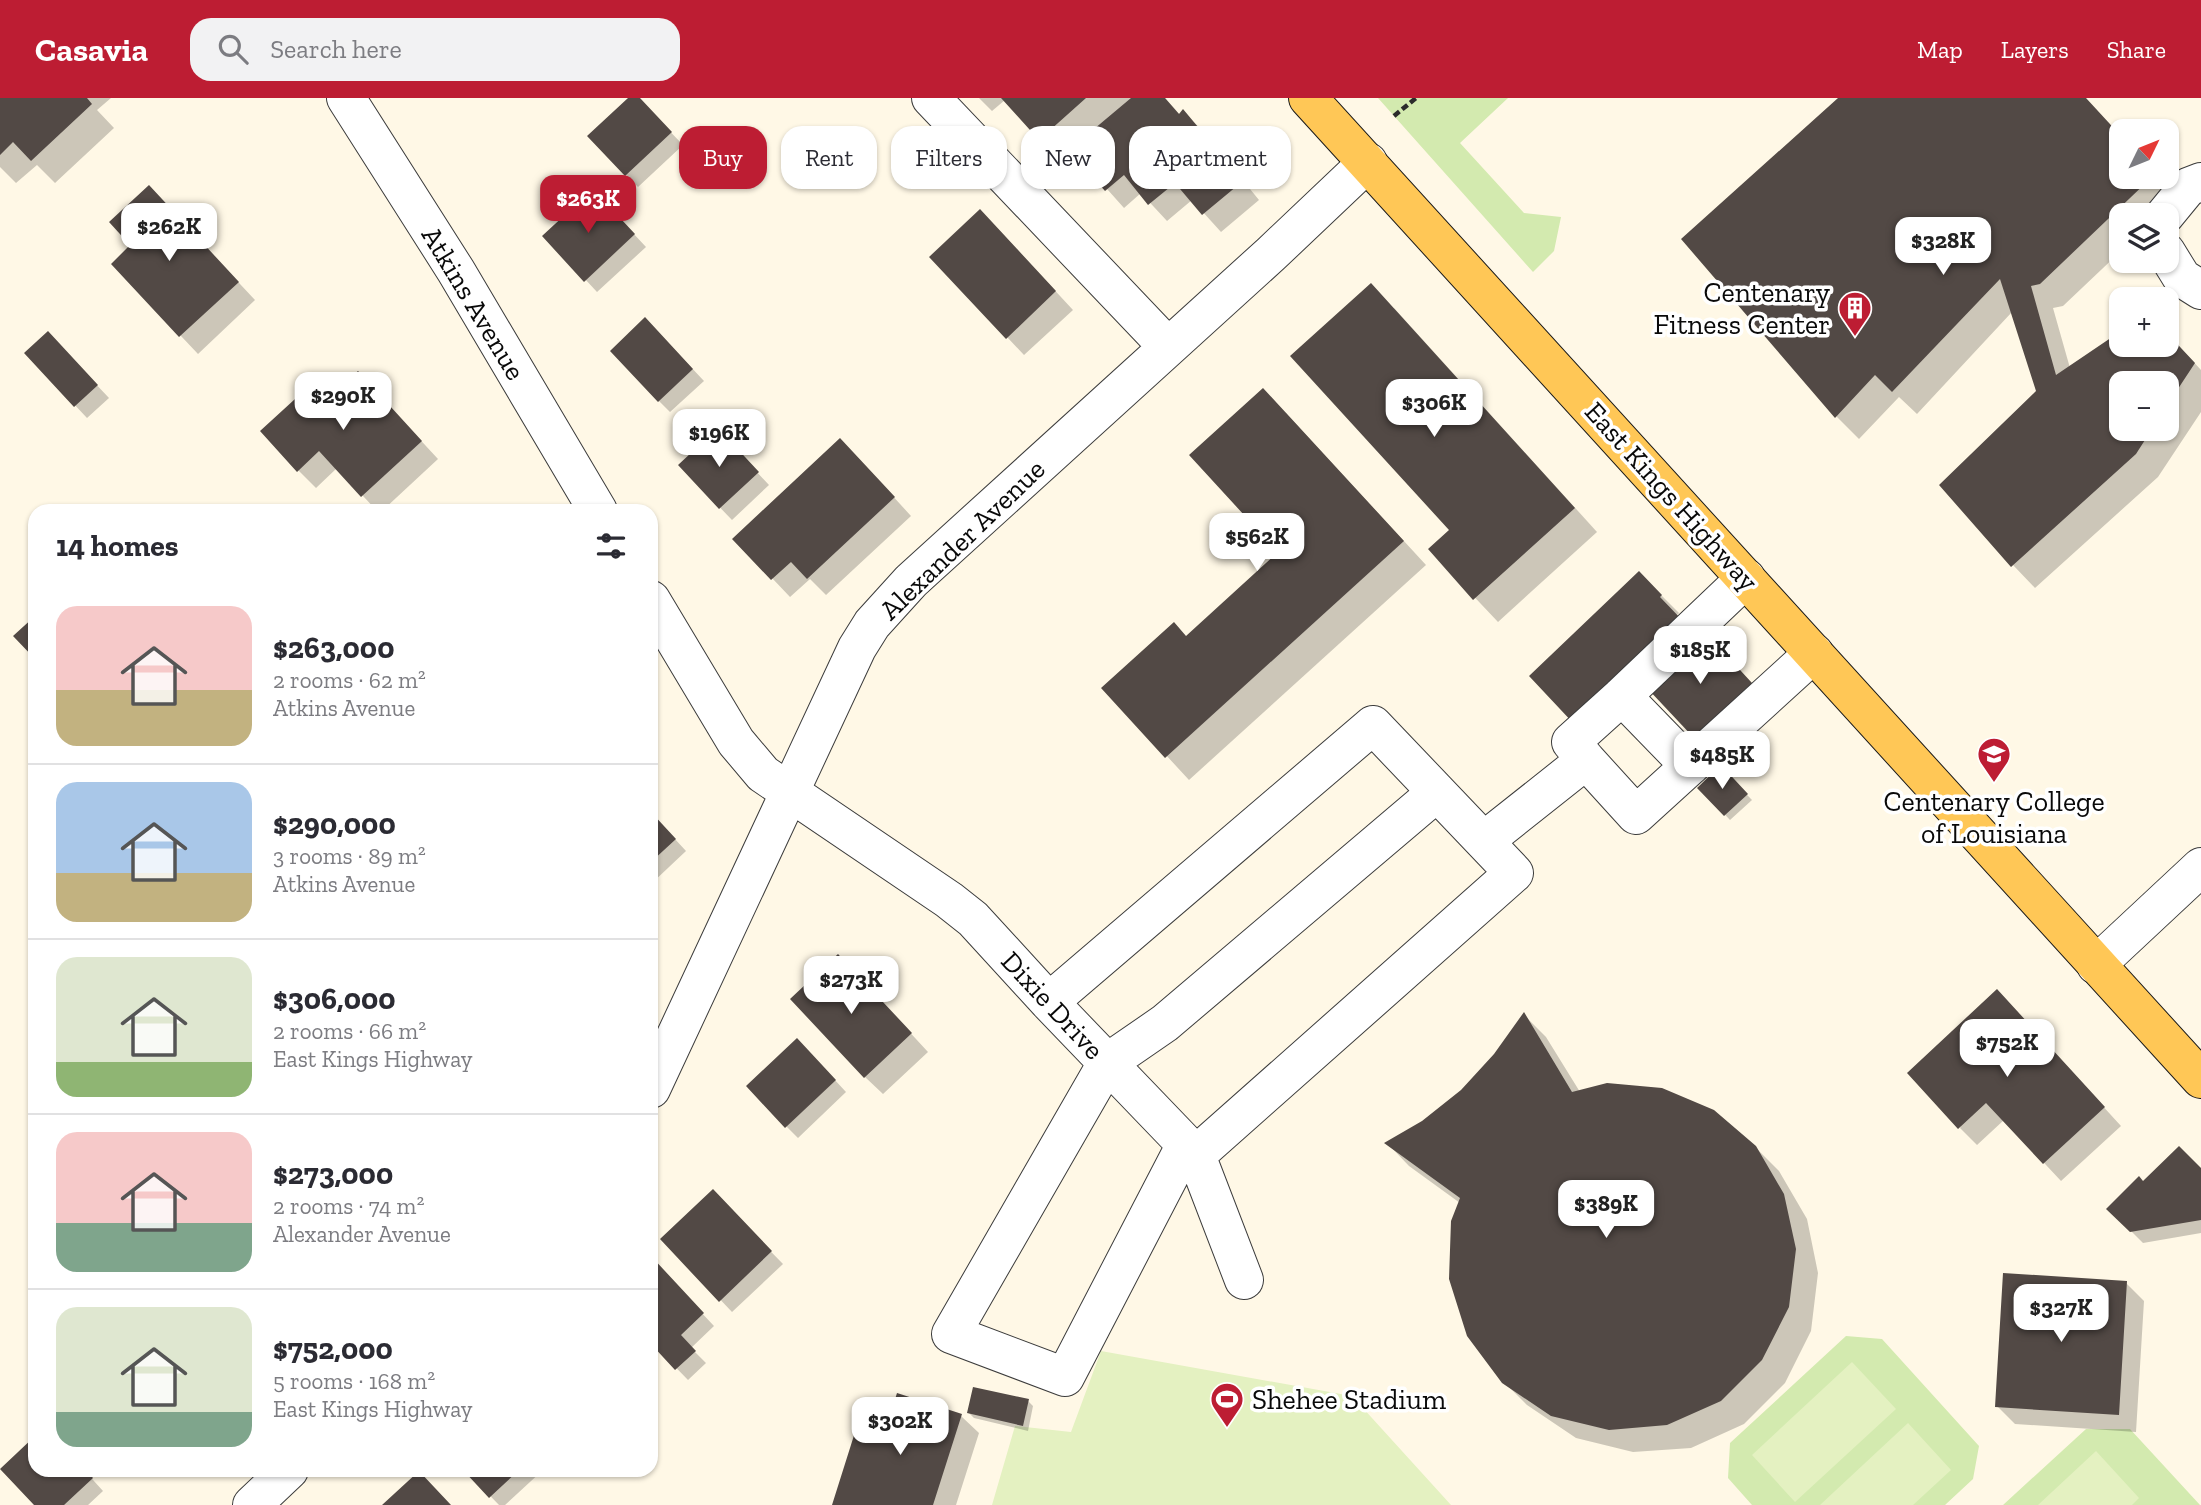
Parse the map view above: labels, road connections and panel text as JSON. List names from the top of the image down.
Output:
{
  "streets": {
    "main road": ["East Kings Highway"],
    "street": ["Atkins Avenue", "Alexander Avenue", "Dixie Drive"]
  },
  "crossings": [
    ["East Kings Highway", "Alexander Avenue"],
    ["Alexander Avenue", "Dixie Drive"]
  ],
  "places": {
    "building": ["Centenary Fitness Center"],
    "school or university": ["Centenary College of Louisiana"],
    "sports": ["Shehee Stadium"]
  },
  "north": "top right",
  "page": {
    "header": "Casavia",
    "search": "Search here",
    "nav": ["Map", "Layers", "Share"],
    "map_buttons": ["+", "−"],
    "chip": [
      "Buy",
      "Rent",
      "Filters",
      "New",
      "Apartment"
    ],
    "price": [
      "$263K",
      "$262K",
      "$328K",
      "$290K",
      "$306K",
      "$196K",
      "$562K",
      "$185K",
      "$485K",
      "$273K",
      "$752K",
      "$389K",
      "$327K",
      "$302K"
    ],
    "heading": "14 homes",
    "list": [
      {
        "name": "$263,000",
        "note": "2 rooms · 62 m² · Atkins Avenue"
      },
      {
        "name": "$290,000",
        "note": "3 rooms · 89 m² · Atkins Avenue"
      },
      {
        "name": "$306,000",
        "note": "2 rooms · 66 m² · East Kings Highway"
      },
      {
        "name": "$273,000",
        "note": "2 rooms · 74 m² · Alexander Avenue"
      },
      {
        "name": "$752,000",
        "note": "5 rooms · 168 m² · East Kings Highway"
      }
    ]
  }
}
